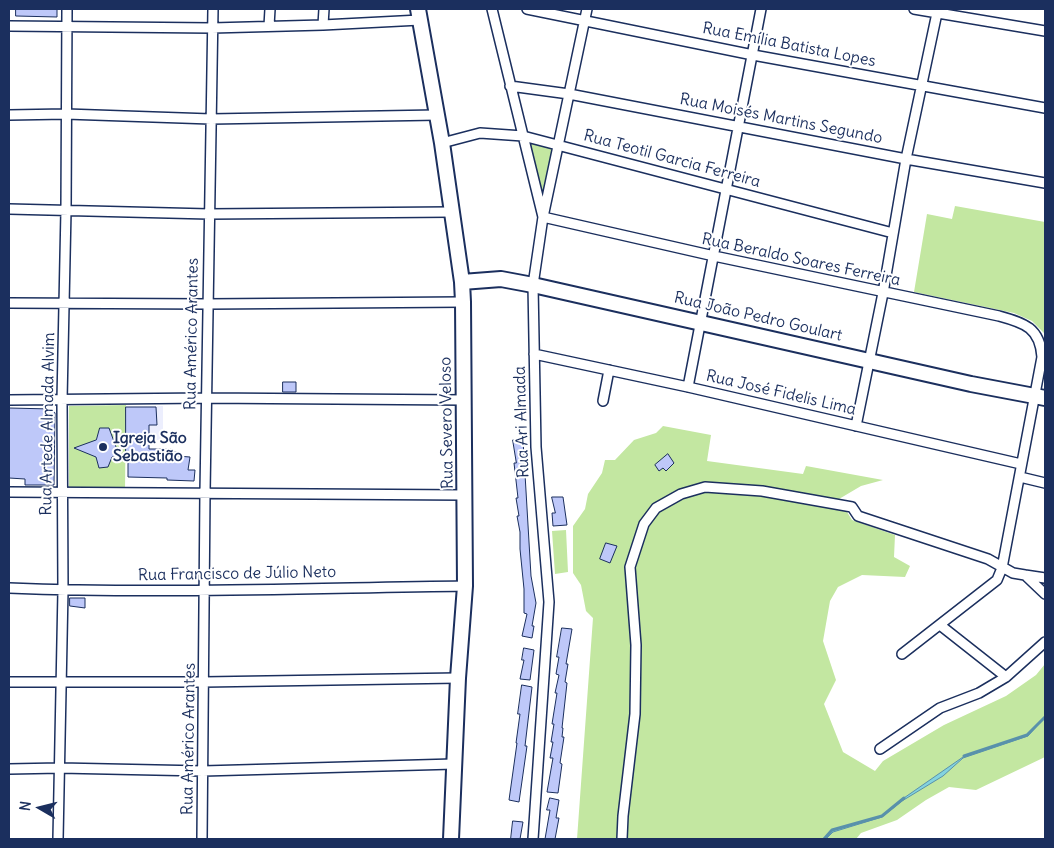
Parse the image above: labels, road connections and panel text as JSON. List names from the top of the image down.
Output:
{
  "streets": {
    "street": [
      "Rua Emília Batista Lopes",
      "Rua Moisés Martins Segundo",
      "Rua Teotil Garcia Ferreira",
      "Rua Beraldo Soares Ferreira",
      "Rua João Pedro Goulart",
      "Rua Américo Arantes",
      "Rua José Fidelis Lima",
      "Rua Ari Almada",
      "Rua Severo Veloso",
      "Rua Artede Almada Alvim",
      "Rua Francisco de Júlio Neto"
    ]
  },
  "crossings": [
    ["Rua Emília Batista Lopes", "Rua Ari Almada"],
    ["Rua Moisés Martins Segundo", "Rua Ari Almada"],
    ["Rua Teotil Garcia Ferreira", "Rua Ari Almada"],
    ["Rua Teotil Garcia Ferreira", "Rua Severo Veloso"],
    ["Rua Beraldo Soares Ferreira", "Rua João Pedro Goulart"],
    ["Rua Beraldo Soares Ferreira", "Rua Ari Almada"],
    ["Rua João Pedro Goulart", "Rua Ari Almada"],
    ["Rua João Pedro Goulart", "Rua Severo Veloso"],
    ["Rua Américo Arantes", "Rua Francisco de Júlio Neto"],
    ["Rua José Fidelis Lima", "Rua Ari Almada"],
    ["Rua Severo Veloso", "Rua Francisco de Júlio Neto"],
    ["Rua Artede Almada Alvim", "Rua Francisco de Júlio Neto"]
  ],
  "places": ["Igreja São Sebastião"],
  "north": "left"
}
